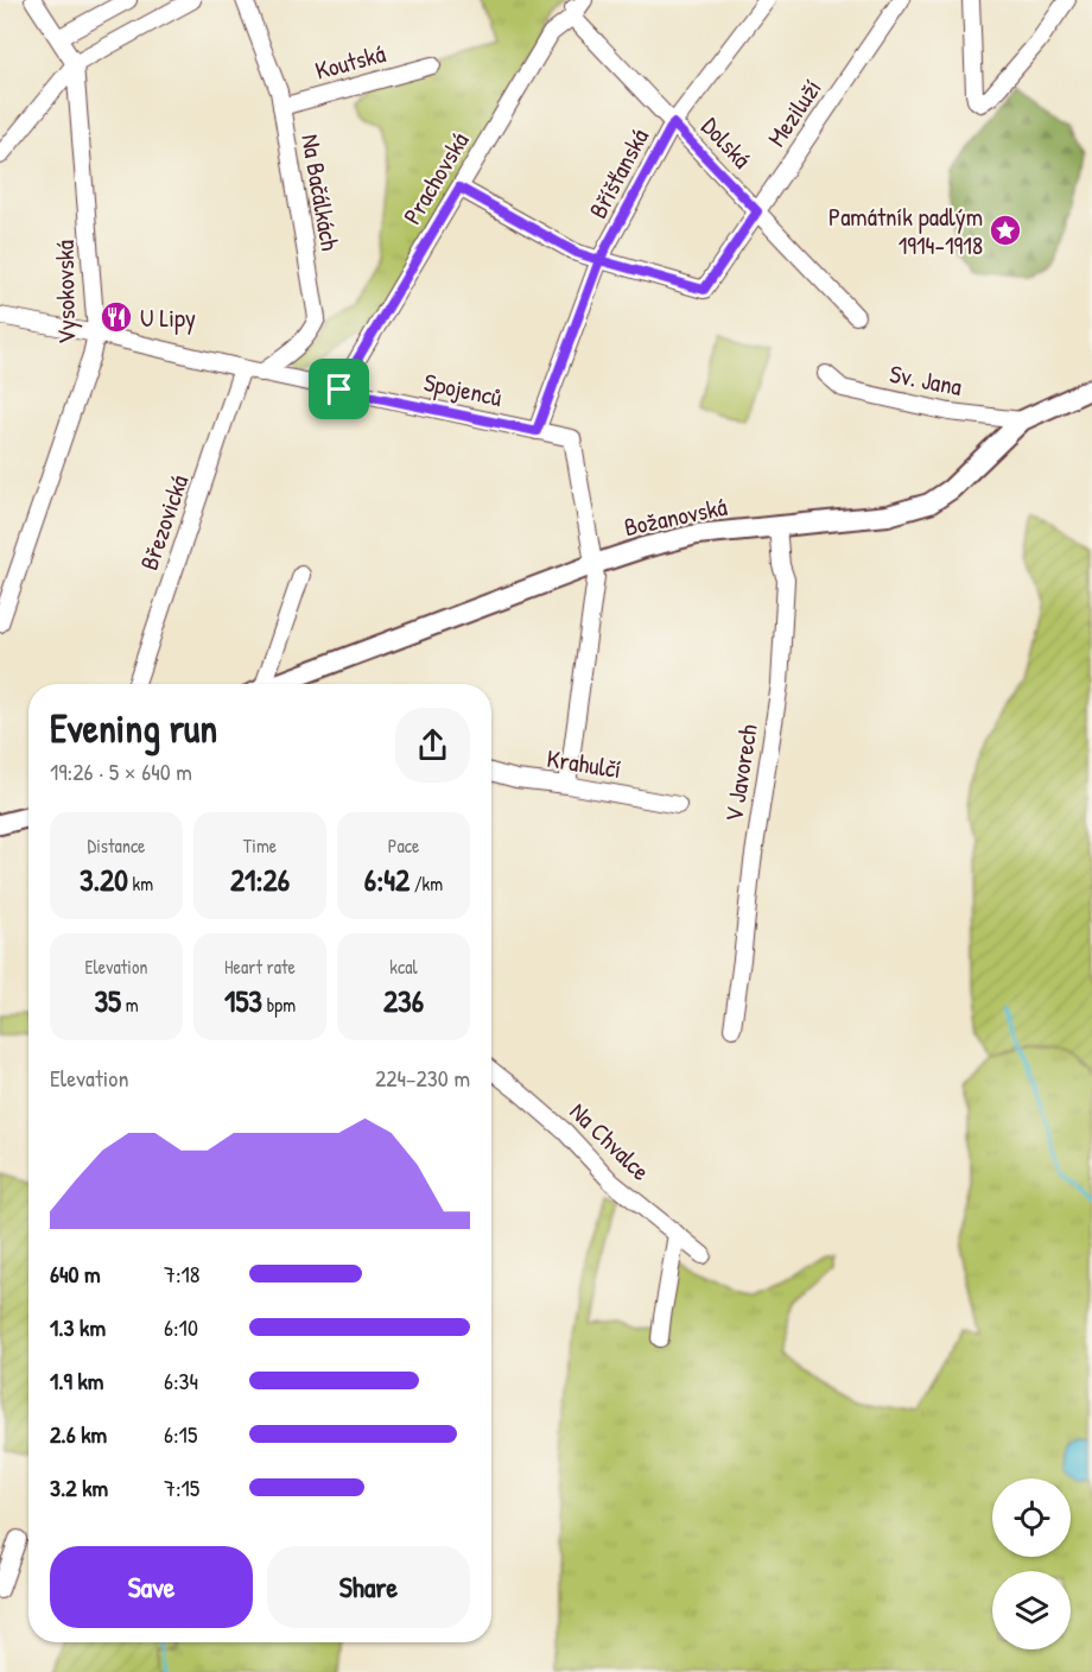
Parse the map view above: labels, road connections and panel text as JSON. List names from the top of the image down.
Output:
{
  "streets": {
    "street": [
      "Koutská",
      "Meziluží",
      "Dolská",
      "Bříšťanská",
      "Prachovská",
      "Na Bačálkách",
      "Vysokovská",
      "Sv. Jana",
      "Spojenců",
      "Božanovská",
      "Březovická",
      "Krahulčí",
      "V Javorech",
      "Na Chvalce"
    ]
  },
  "crossings": [
    ["Koutská", "Na Bačálkách"],
    ["Meziluží", "Dolská"],
    ["Meziluží", "Bříšťanská"],
    ["Dolská", "Bříšťanská"],
    ["Dolská", "Prachovská"],
    ["Bříšťanská", "Spojenců"],
    ["Prachovská", "Spojenců"],
    ["Na Bačálkách", "Spojenců"],
    ["Vysokovská", "Spojenců"],
    ["Sv. Jana", "Božanovská"],
    ["Spojenců", "Božanovská"],
    ["Spojenců", "Březovická"],
    ["Spojenců", "Krahulčí"],
    ["Božanovská", "V Javorech"]
  ],
  "places": {
    "place": ["Památník padlým 1914-1918"],
    "restaurant": ["U Lipy"]
  },
  "page": {
    "heading": ["Evening run", "19:26 · 5 × 640 m"],
    "stats": [
      ["Distance", "3.20 km"],
      ["Time", "21:26"],
      ["Pace", "6:42 /km"],
      ["Elevation", "35 m"],
      ["Heart rate", "153 bpm"],
      ["kcal", "236"]
    ],
    "chart": ["Elevation", "224–230 m"],
    "list": [
      {
        "name": "640 m",
        "note": "7:18"
      },
      {
        "name": "1.3 km",
        "note": "6:10"
      },
      {
        "name": "1.9 km",
        "note": "6:34"
      },
      {
        "name": "2.6 km",
        "note": "6:15"
      },
      {
        "name": "3.2 km",
        "note": "7:15"
      }
    ],
    "buttons": ["Save", "Share"]
  }
}
